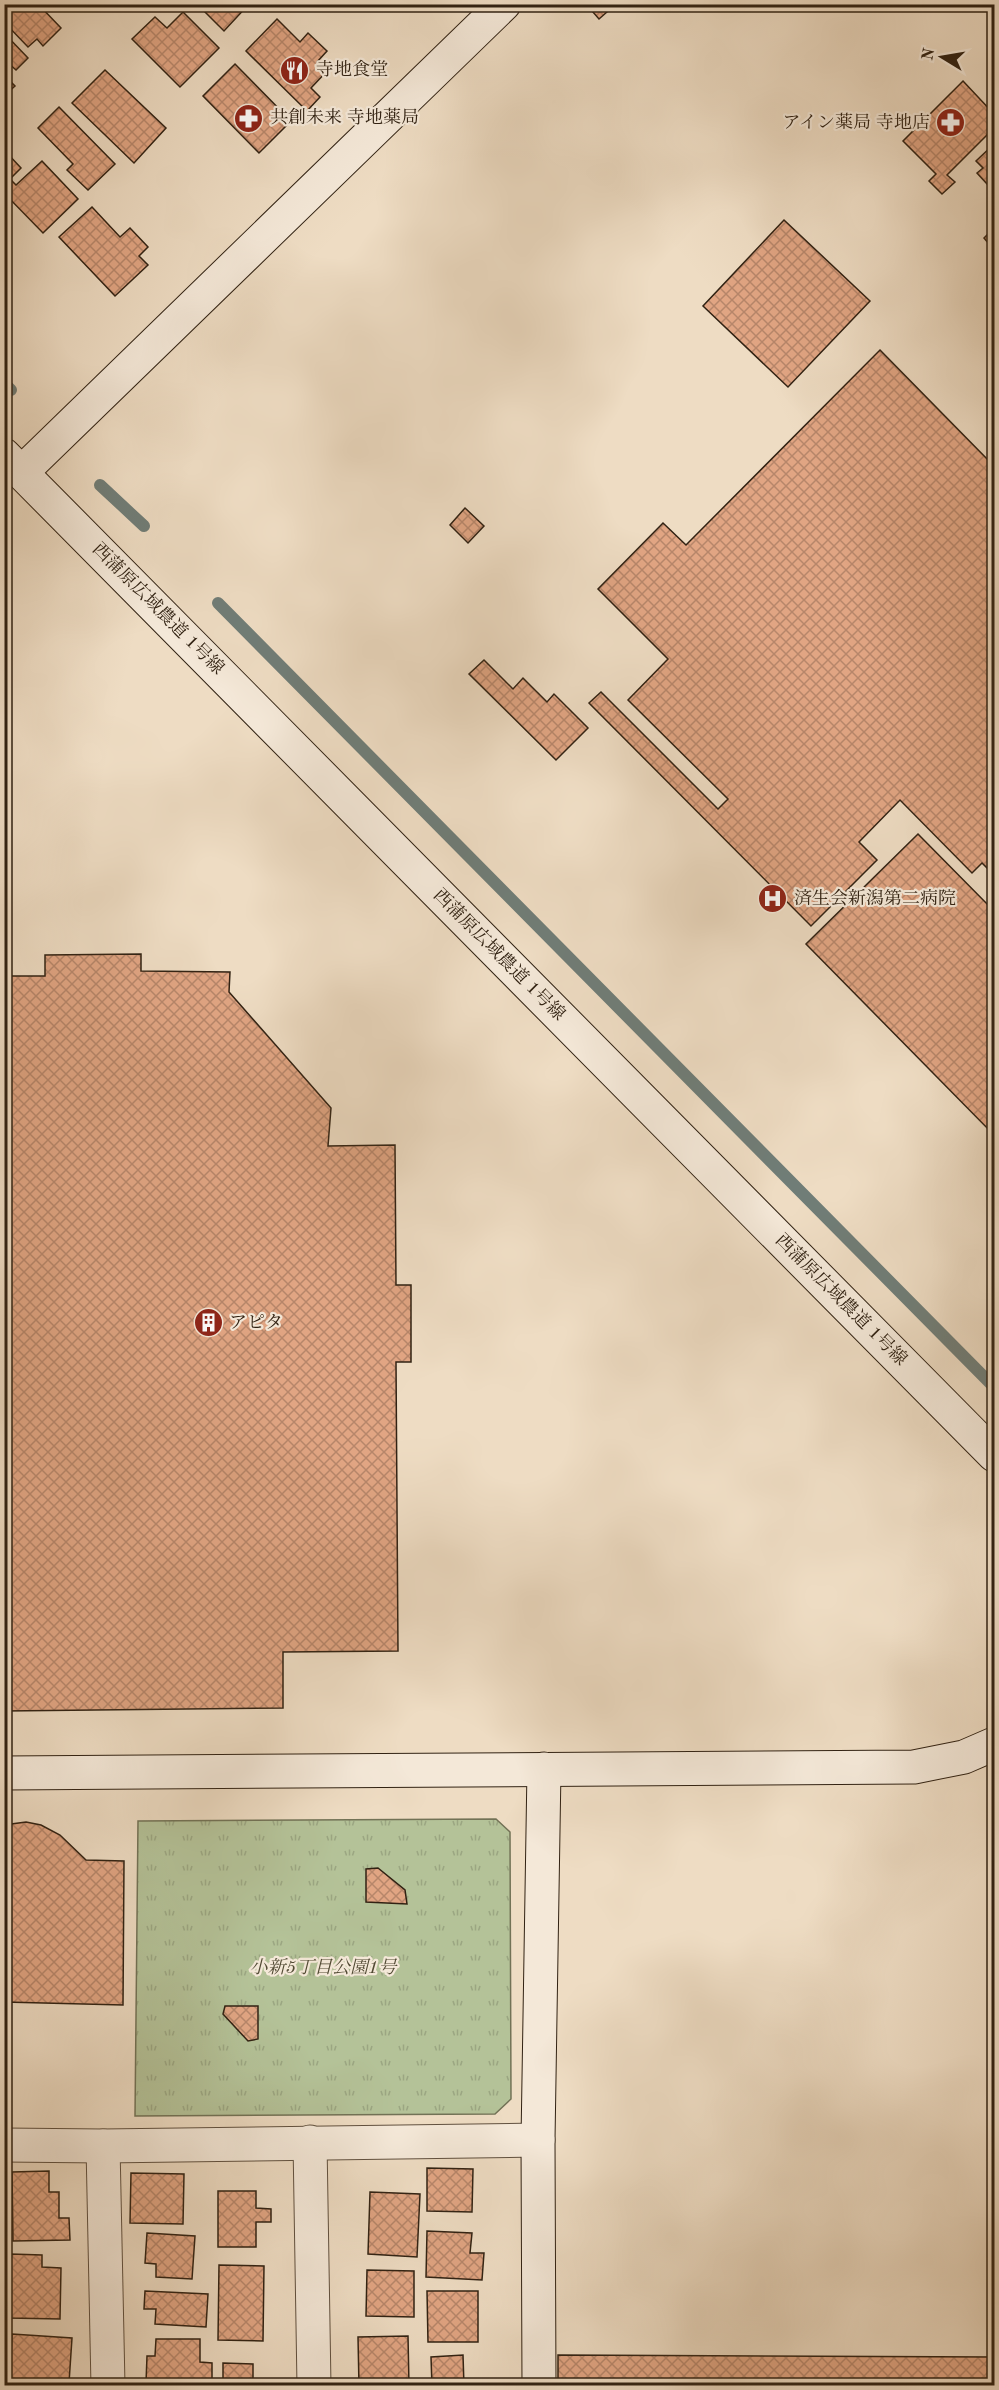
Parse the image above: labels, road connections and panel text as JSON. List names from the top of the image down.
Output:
{
  "streets": {
    "street": ["西蒲原広域農道 1号線"]
  },
  "parks": ["小新5丁目公園1号"],
  "places": {
    "restaurant": ["寺地食堂"],
    "pharmacy": ["共創未来 寺地薬局", "アイン薬局 寺地店"],
    "hospital": ["済生会新潟第二病院"],
    "building": ["アピタ"]
  },
  "north": "left"
}
